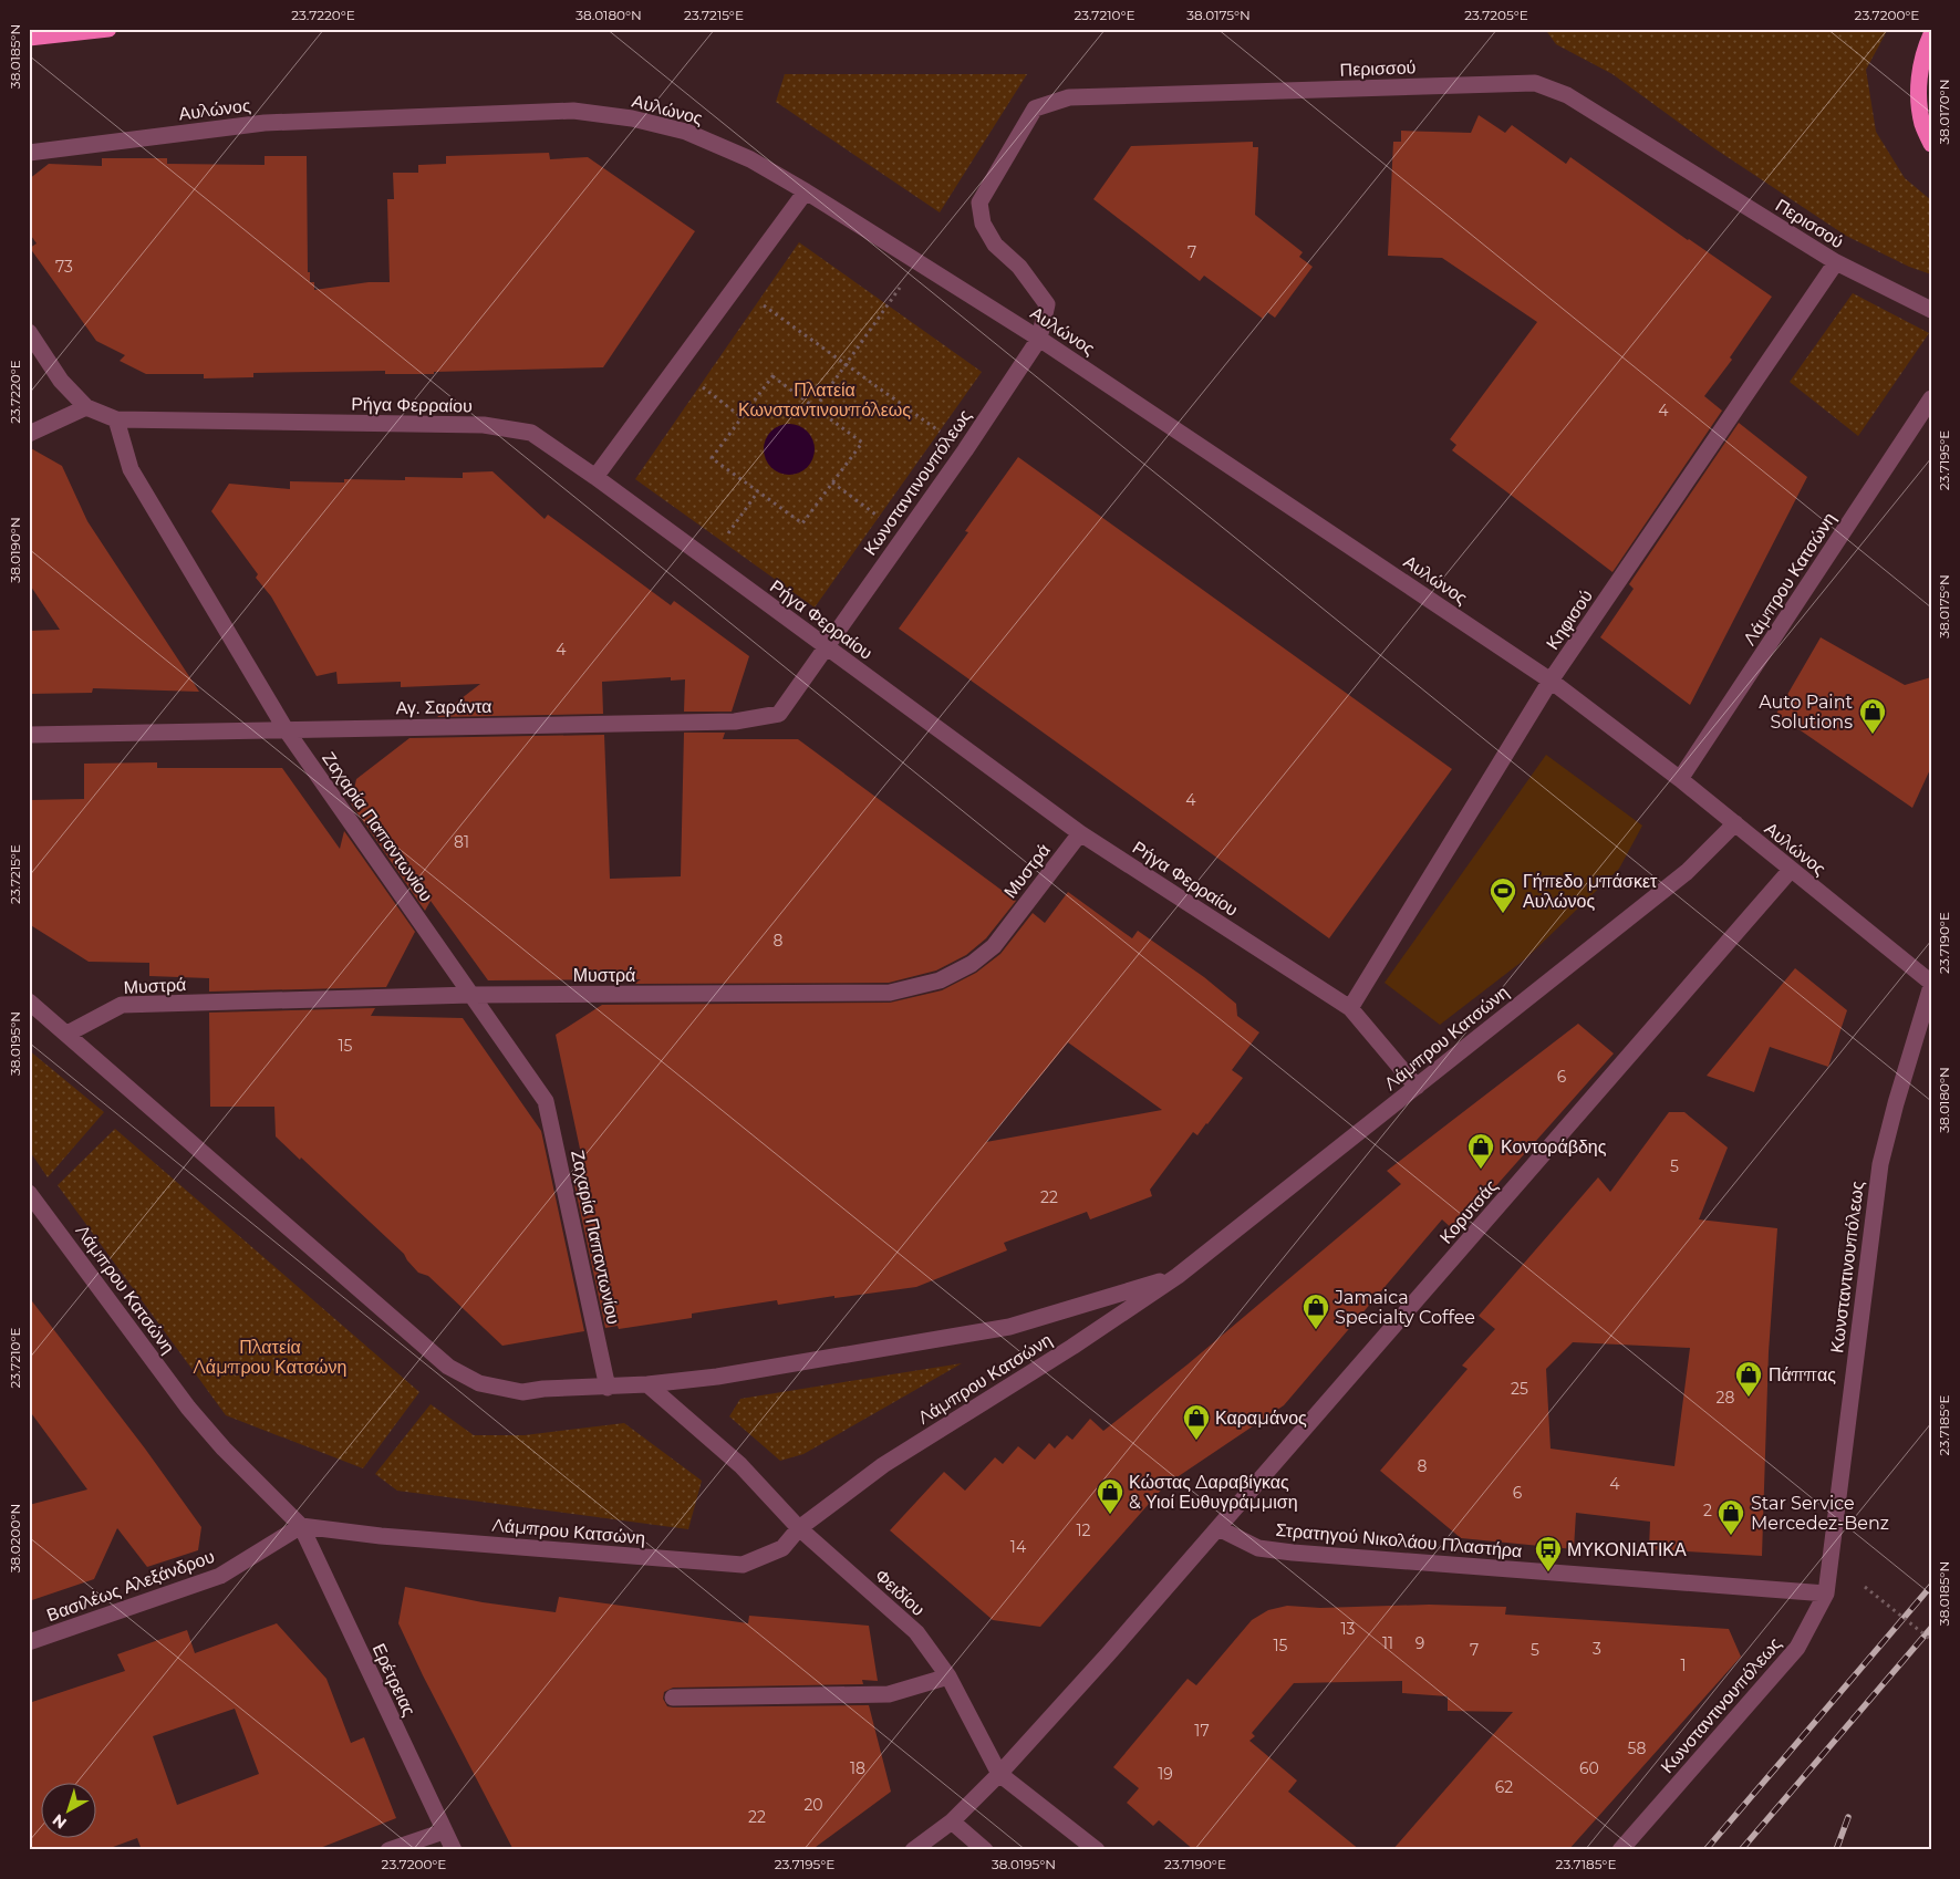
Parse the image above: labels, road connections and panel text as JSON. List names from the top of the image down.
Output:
{
  "streets": {
    "street": [
      "Περισσού",
      "Αυλώνος",
      "Ρήγα Φερραίου",
      "Κωνσταντινουπόλεως",
      "Λάμπρου Κατσώνη",
      "Κηφισού",
      "Αγ. Σαράντα",
      "Ζαχαρία Παπαντωνίου",
      "Μυστρά",
      "Κορυτσάς",
      "Στρατηγού Νικολάου Πλαστήρα",
      "Βασιλέως Αλεξάνδρου",
      "Φειδίου",
      "Ερέτρειας"
    ]
  },
  "crossings": [
    ["Περισσού", "Αυλώνος"],
    ["Περισσού", "Κωνσταντινουπόλεως"],
    ["Περισσού", "Κηφισού"],
    ["Αυλώνος", "Κωνσταντινουπόλεως"],
    ["Αυλώνος", "Λάμπρου Κατσώνη"],
    ["Αυλώνος", "Κηφισού"],
    ["Αυλώνος", "Κορυτσάς"],
    ["Ρήγα Φερραίου", "Κωνσταντινουπόλεως"],
    ["Ρήγα Φερραίου", "Λάμπρου Κατσώνη"],
    ["Ρήγα Φερραίου", "Κηφισού"],
    ["Ρήγα Φερραίου", "Αγ. Σαράντα"],
    ["Ρήγα Φερραίου", "Ζαχαρία Παπαντωνίου"],
    ["Ρήγα Φερραίου", "Μυστρά"],
    ["Κωνσταντινουπόλεως", "Αγ. Σαράντα"],
    ["Κωνσταντινουπόλεως", "Στρατηγού Νικολάου Πλαστήρα"],
    ["Λάμπρου Κατσώνη", "Ζαχαρία Παπαντωνίου"],
    ["Λάμπρου Κατσώνη", "Μυστρά"],
    ["Λάμπρου Κατσώνη", "Βασιλέως Αλεξάνδρου"],
    ["Λάμπρου Κατσώνη", "Φειδίου"],
    ["Λάμπρου Κατσώνη", "Ερέτρειας"],
    ["Αγ. Σαράντα", "Ζαχαρία Παπαντωνίου"],
    ["Ζαχαρία Παπαντωνίου", "Μυστρά"],
    ["Κορυτσάς", "Στρατηγού Νικολάου Πλαστήρα"],
    ["Βασιλέως Αλεξάνδρου", "Ερέτρειας"]
  ],
  "parks": ["Πλατεία Κωνσταντινουπόλεως", "Πλατεία Λάμπρου Κατσώνη"],
  "places": {
    "shop": [
      "Auto Paint Solutions",
      "Κοντοράβδης",
      "Jamaica Specialty Coffee",
      "Πάππας",
      "Καραμάνος",
      "Κώστας Δαραβίγκας & Υιοί Ευθυγράμμιση",
      "Star Service Mercedez-Benz"
    ],
    "sports": ["Γήπεδο μπάσκετ Αυλώνος"],
    "bus stop": ["ΜΥΚΟΝΙΑΤΙΚΑ"]
  },
  "house_numbers": [
    "7",
    "73",
    "4",
    "4",
    "4",
    "81",
    "8",
    "15",
    "6",
    "5",
    "22",
    "25",
    "28",
    "8",
    "4",
    "6",
    "2",
    "12",
    "14",
    "13",
    "11",
    "9",
    "15",
    "3",
    "7",
    "5",
    "1",
    "17",
    "58",
    "18",
    "60",
    "19",
    "62",
    "20",
    "22"
  ],
  "north": "bottom left",
  "coordinates": [
    "23.7220°E",
    "38.0180°N",
    "23.7215°E",
    "23.7210°E",
    "38.0175°N",
    "23.7205°E",
    "23.7200°E",
    "38.0185°N",
    "38.0170°N",
    "23.7195°E",
    "38.0190°N",
    "23.7190°E",
    "38.0195°N",
    "23.7185°E",
    "38.0200°N"
  ]
}
